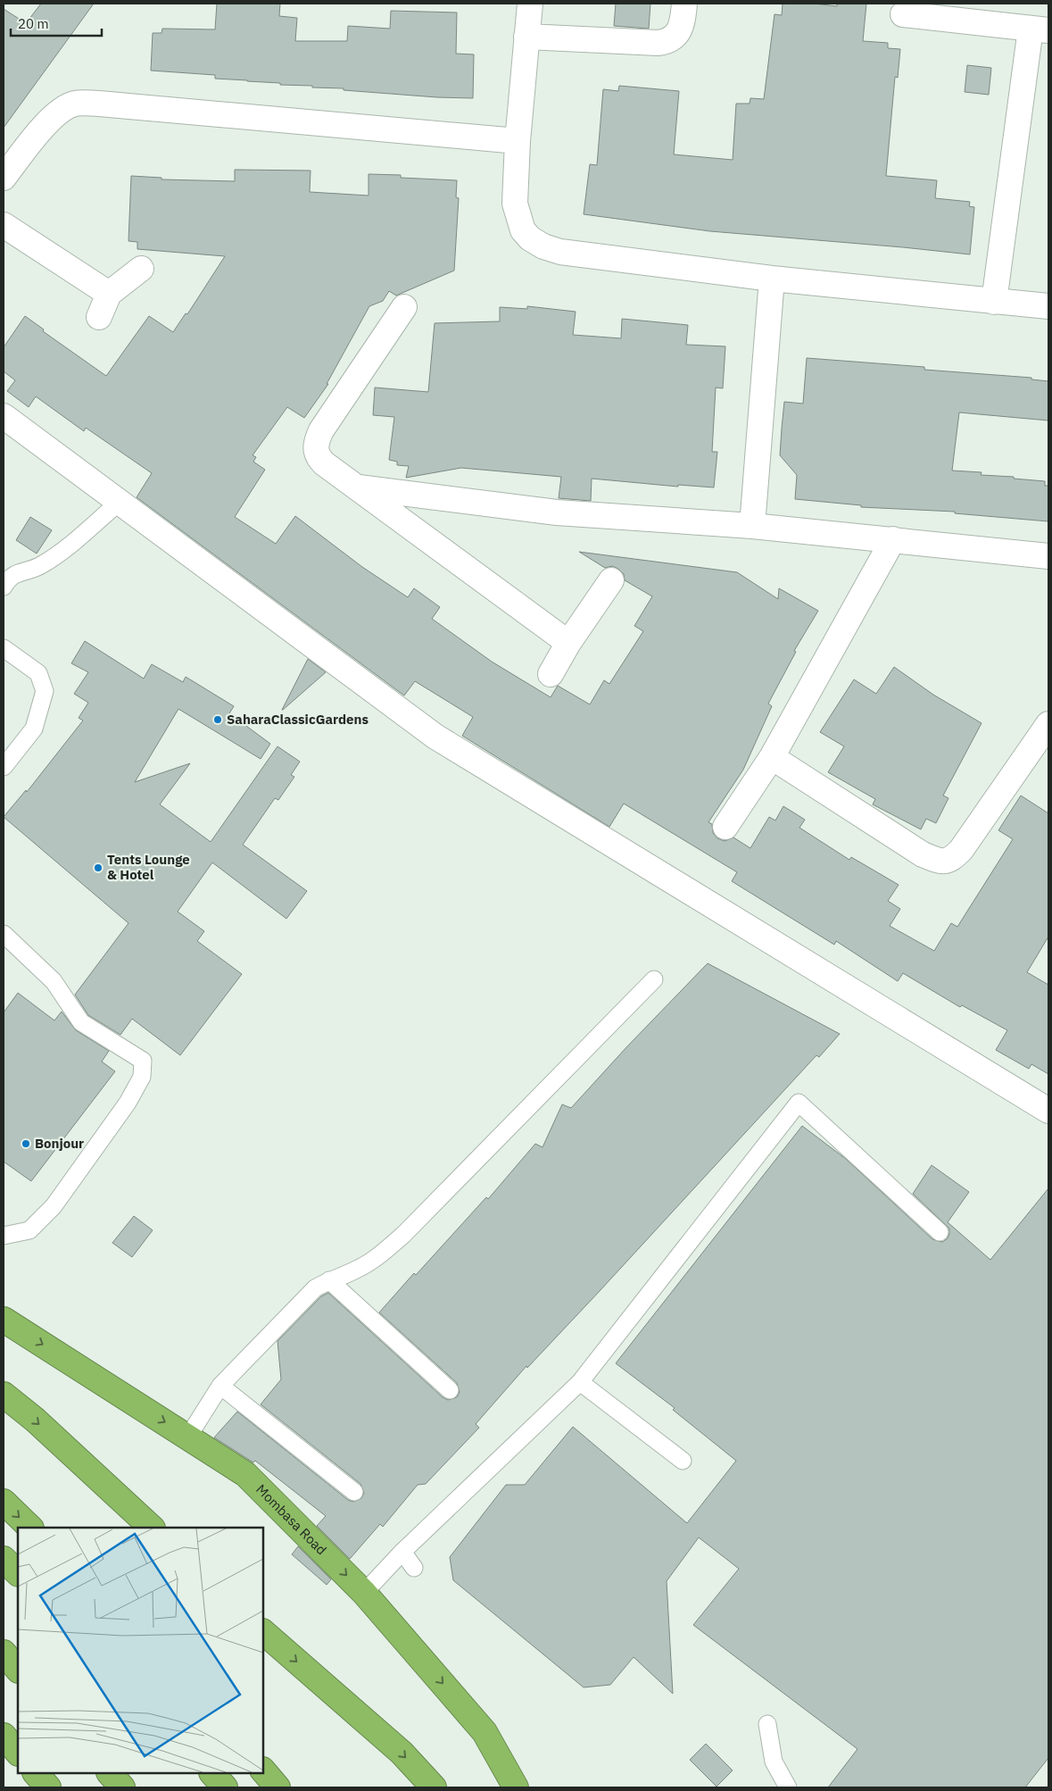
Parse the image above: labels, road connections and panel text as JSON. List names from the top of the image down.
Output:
{
  "streets": {
    "highway": ["Mombasa Road"]
  },
  "places": ["SaharaClassicGardens", "Tents Lounge & Hotel", "Bonjour"],
  "scale_bar": "20 m"
}
